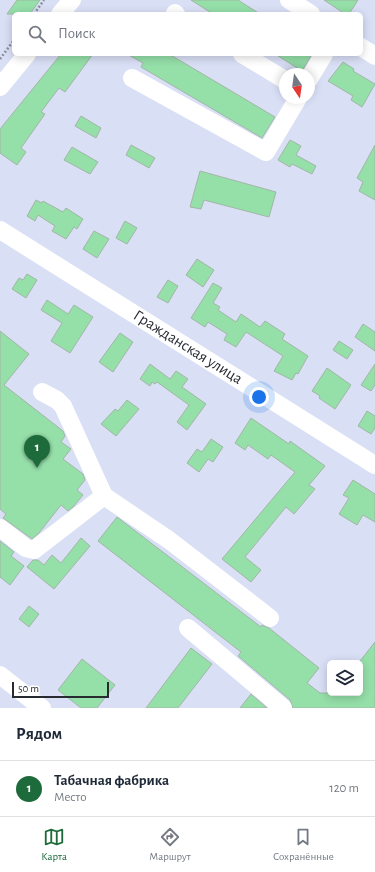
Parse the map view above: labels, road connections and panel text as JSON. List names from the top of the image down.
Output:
{
  "streets": {
    "street": ["Гражданская улица"]
  },
  "scale_bar": "50 m",
  "north": "bottom",
  "page": {
    "search": "Поиск",
    "pins": "1",
    "scale": "50 m",
    "heading": "Рядом",
    "list": [
      {
        "mark": "1",
        "name": "Табачная фабрика",
        "note": "Место",
        "value": "120 m"
      }
    ],
    "nav": ["Карта", "Маршрут", "Сохранённые"]
  }
}
